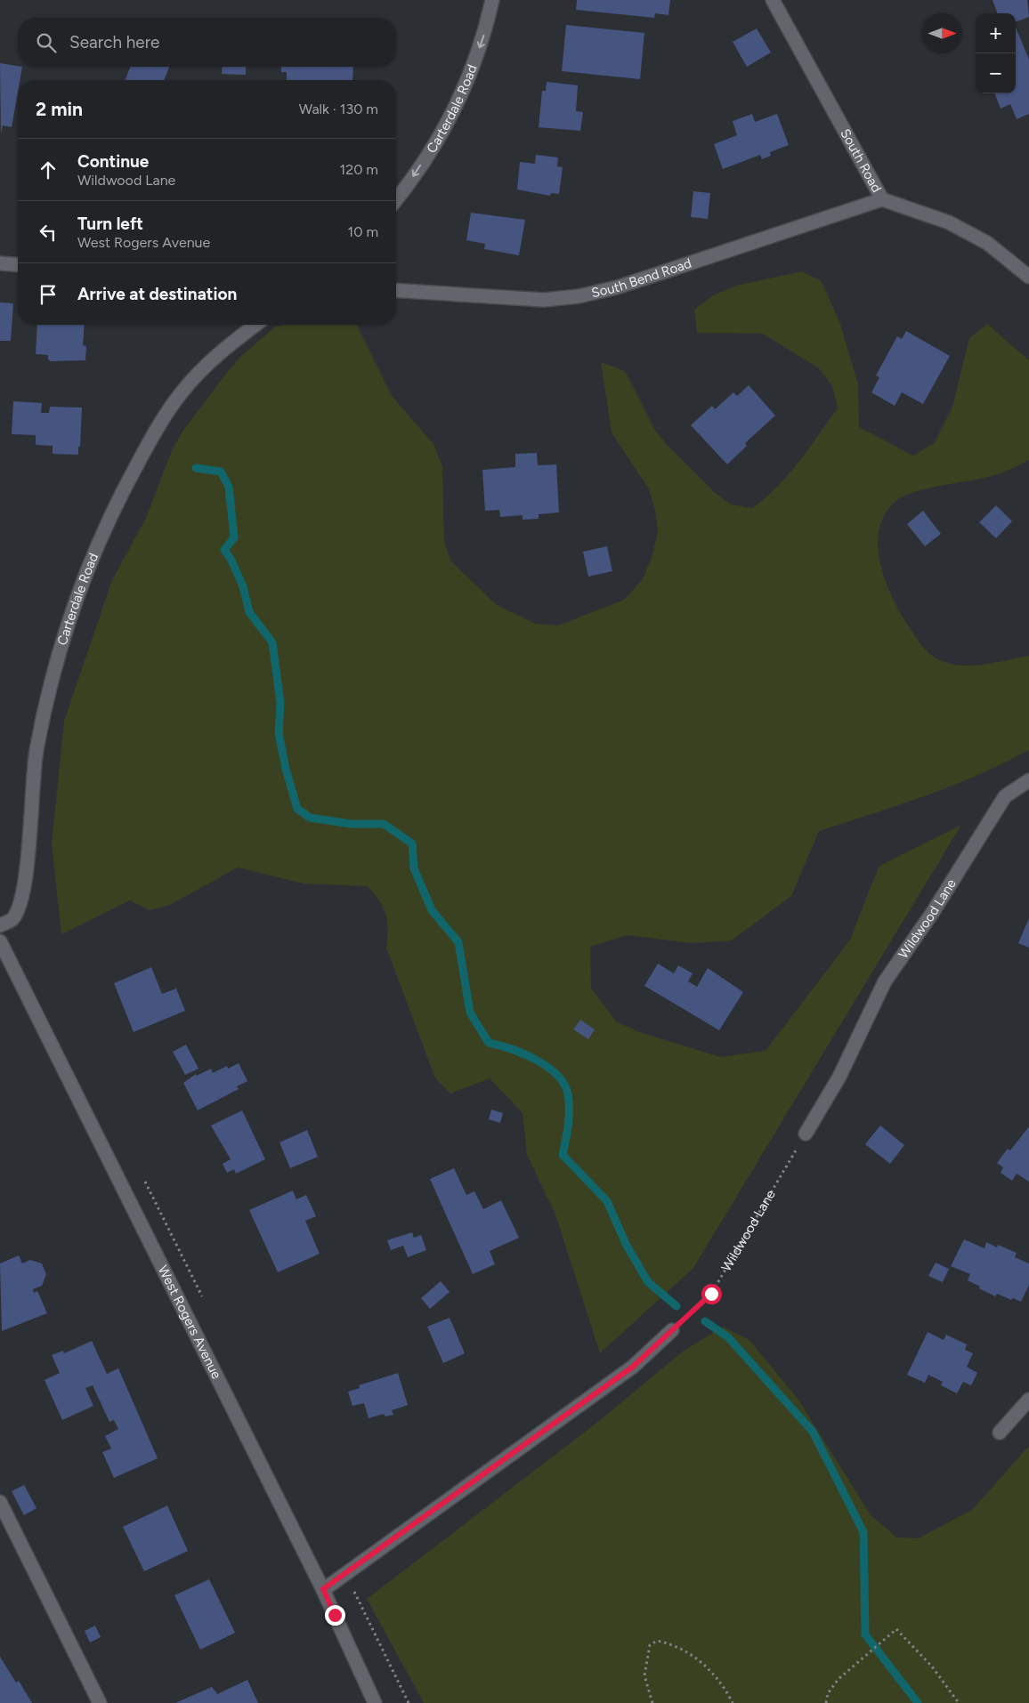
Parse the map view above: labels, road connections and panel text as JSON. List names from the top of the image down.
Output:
{
  "streets": {
    "street": [
      "Carterdale Road",
      "South Road",
      "South Bend Road",
      "Wildwood Lane",
      "West Rogers Avenue"
    ]
  },
  "crossings": [
    ["South Road", "South Bend Road"]
  ],
  "north": "right",
  "page": {
    "map_buttons": ["+", "−"],
    "search": "Search here",
    "heading": ["2 min", "Walk · 130 m"],
    "list": [
      ["Continue", "Wildwood Lane", "120 m"],
      ["Turn left", "West Rogers Avenue", "10 m"],
      "Arrive at destination"
    ]
  }
}
